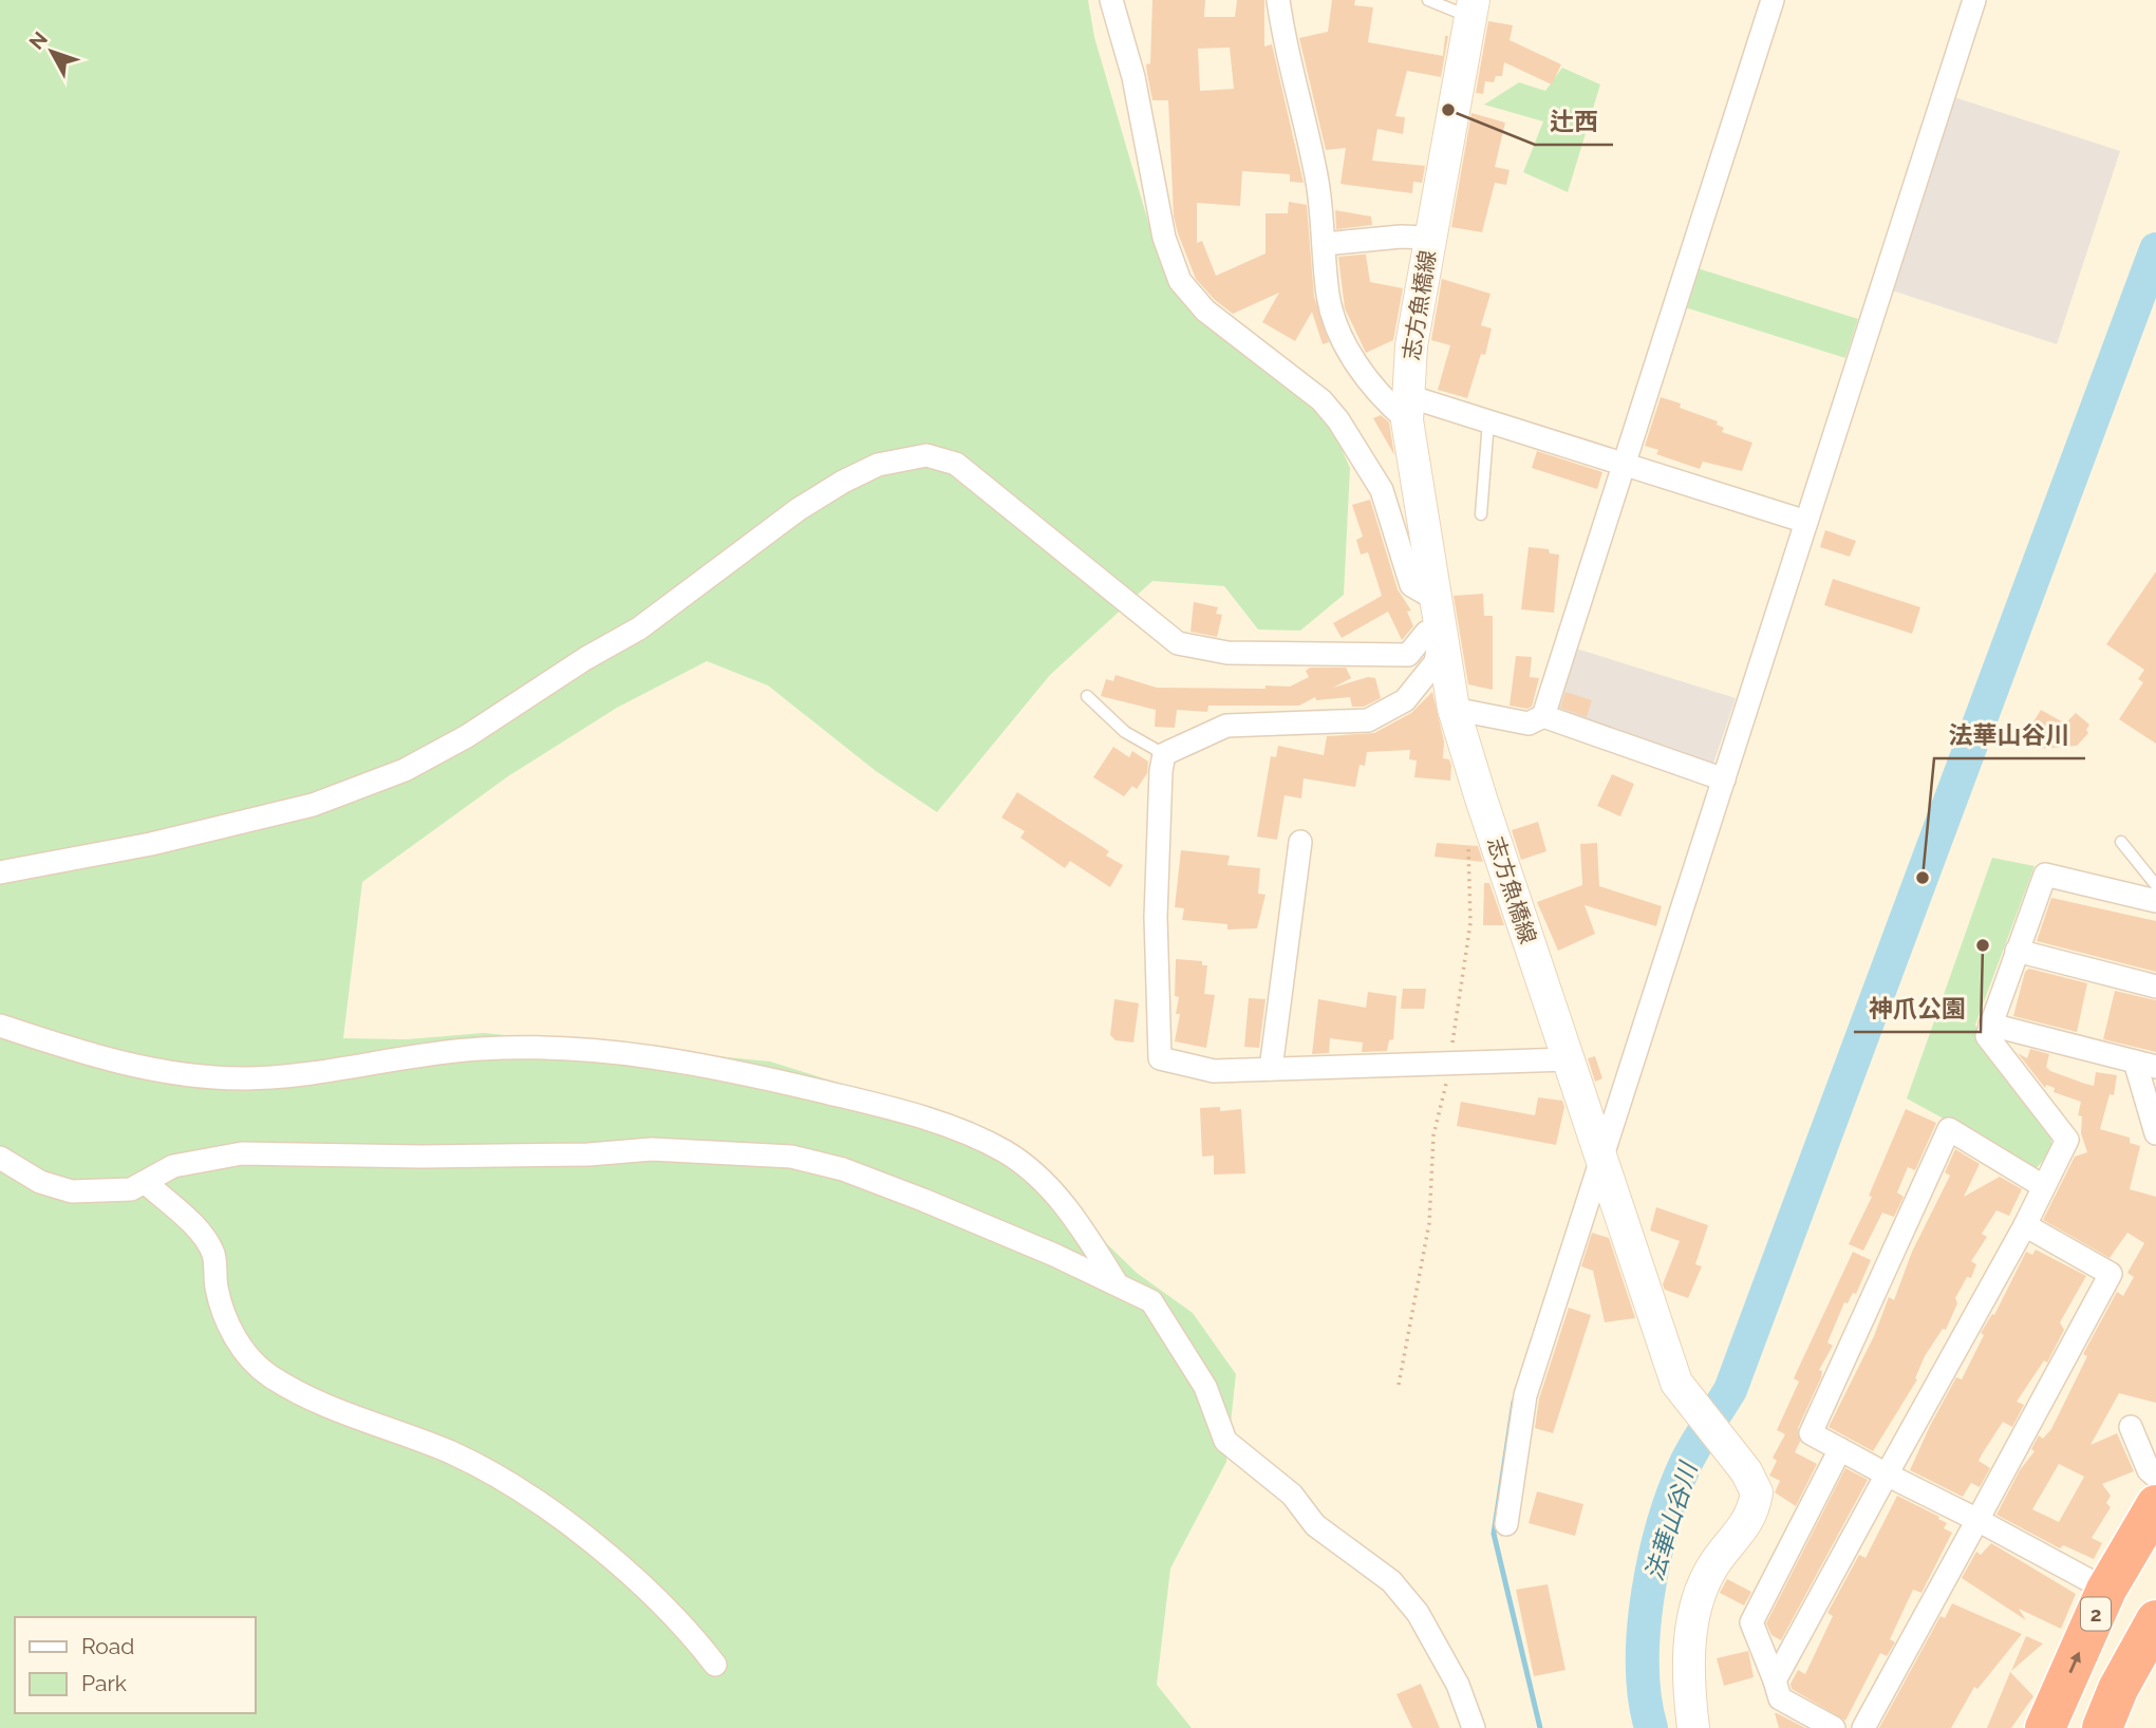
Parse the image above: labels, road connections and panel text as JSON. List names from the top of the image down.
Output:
{
  "streets": {
    "highway": ["2"],
    "main road": ["志方魚橋線"]
  },
  "water": ["法華山谷川"],
  "places": ["辻西", "法華山谷川", "神爪公園"],
  "legend": ["Road", "Park"],
  "north": "top left"
}
